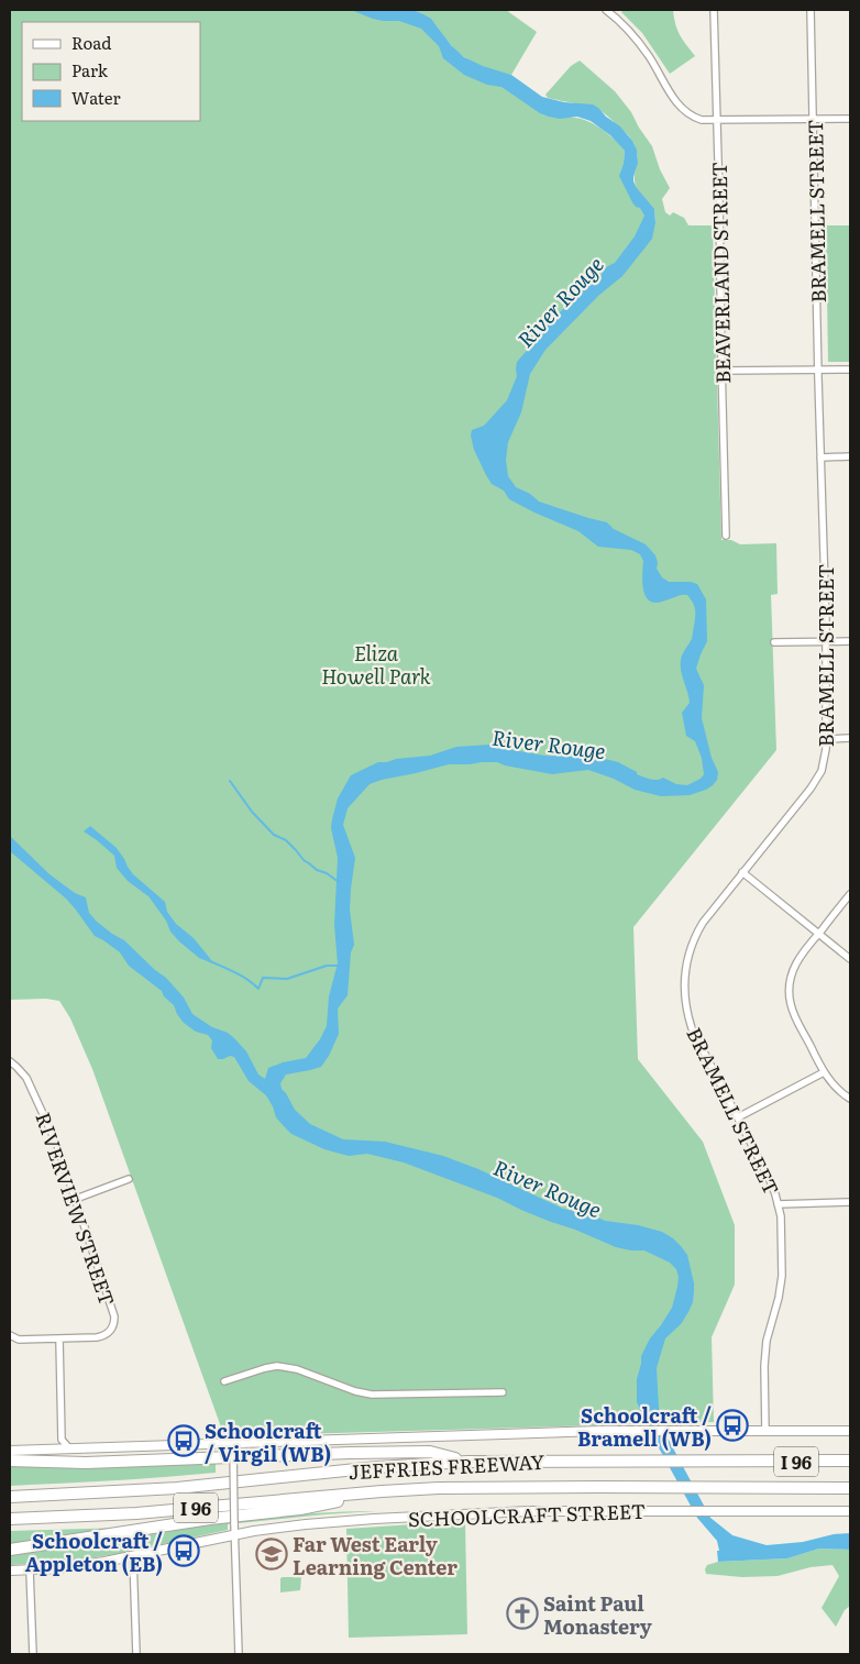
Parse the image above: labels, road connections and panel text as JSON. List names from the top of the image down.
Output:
{
  "streets": {
    "highway": ["I 96", "JEFFRIES FREEWAY"],
    "main road": ["SCHOOLCRAFT STREET"],
    "street": ["BRAMELL STREET", "BEAVERLAND STREET", "RIVERVIEW STREET"]
  },
  "water": ["River Rouge"],
  "parks": ["Eliza Howell Park"],
  "places": {
    "bus stop": ["Schoolcraft / Bramell (WB)", "Schoolcraft / Virgil (WB)", "Schoolcraft / Appleton (EB)"],
    "school or university": ["Far West Early Learning Center"],
    "church": ["Saint Paul Monastery"]
  },
  "legend": ["Road", "Park", "Water"]
}
